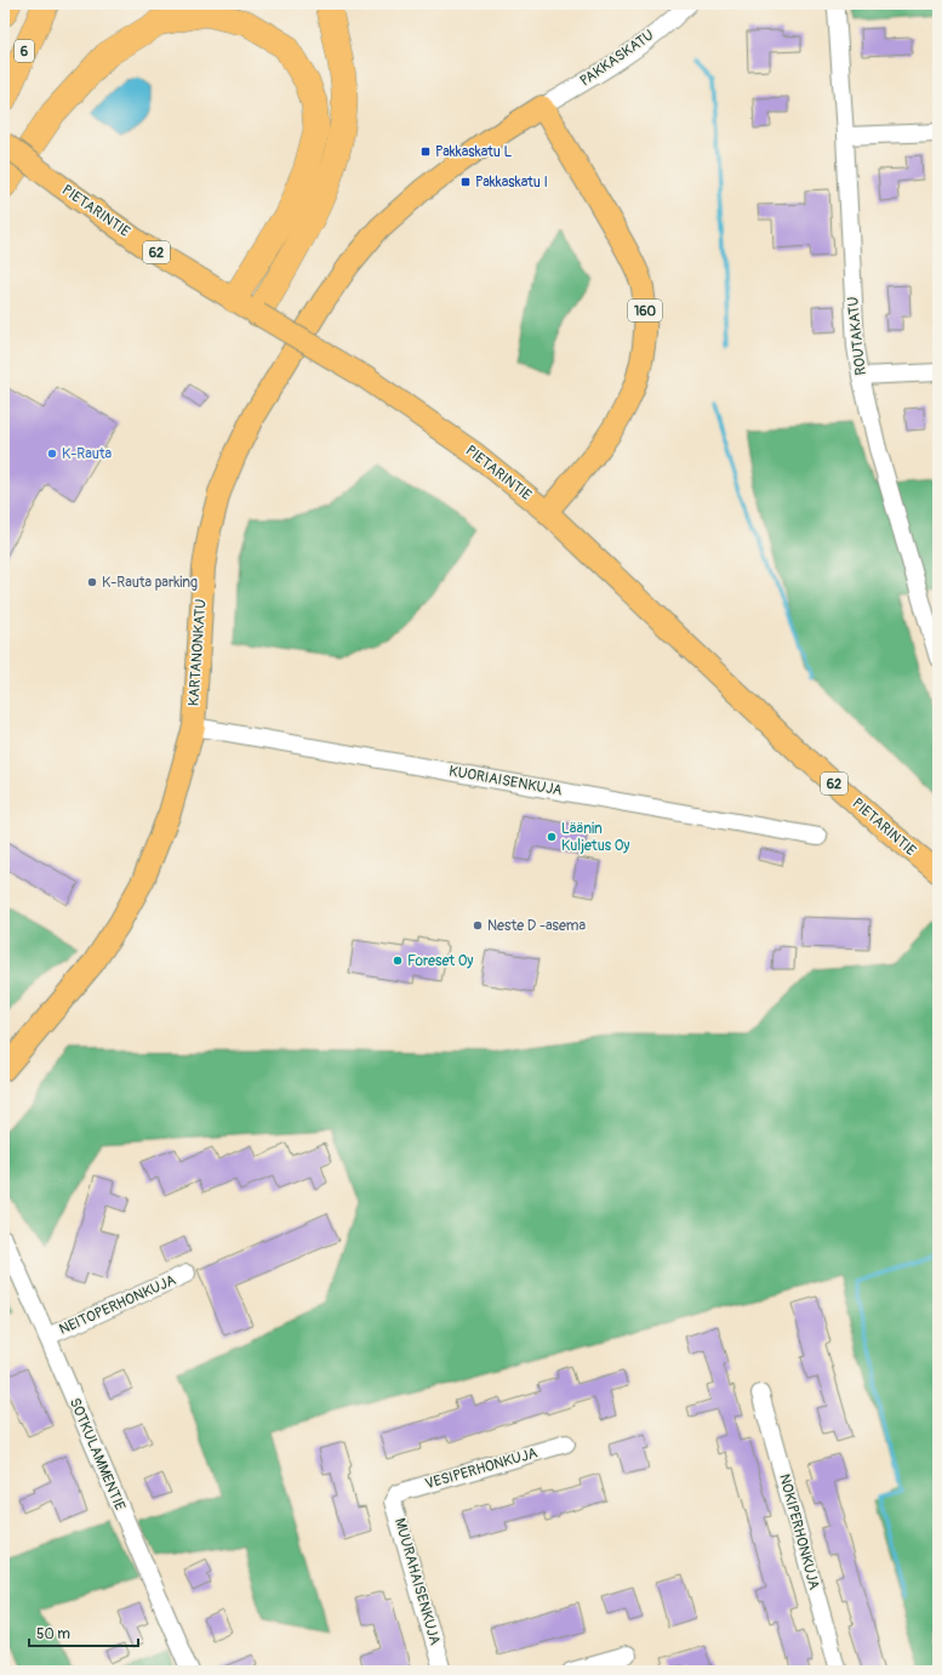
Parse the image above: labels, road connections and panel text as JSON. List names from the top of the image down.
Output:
{
  "streets": {
    "highway": ["6"],
    "main road": [
      "PIETARINTIE",
      "62",
      "160",
      "KARTANONKATU"
    ],
    "street": [
      "PAKKASKATU",
      "ROUTAKATU",
      "KUORIAISENKUJA",
      "NEITOPERHONKUJA",
      "SOTKULAMMENTIE",
      "VESIPERHONKUJA",
      "NOKIPERHONKUJA",
      "MUURAHAISENKUJA"
    ]
  },
  "crossings": [
    ["PAKKASKATU", "160"],
    ["PAKKASKATU", "KARTANONKATU"],
    ["PIETARINTIE", "160"],
    ["160", "KARTANONKATU"],
    ["KARTANONKATU", "KUORIAISENKUJA"],
    ["NEITOPERHONKUJA", "SOTKULAMMENTIE"],
    ["VESIPERHONKUJA", "MUURAHAISENKUJA"]
  ],
  "places": {
    "transit": ["Pakkaskatu L", "Pakkaskatu I"],
    "other": [
      "K-Rauta",
      "K-Rauta parking",
      "Läänin Kuljetus Oy",
      "Neste D -asema",
      "Foreset Oy"
    ]
  },
  "scale_bar": "50 m"
}
